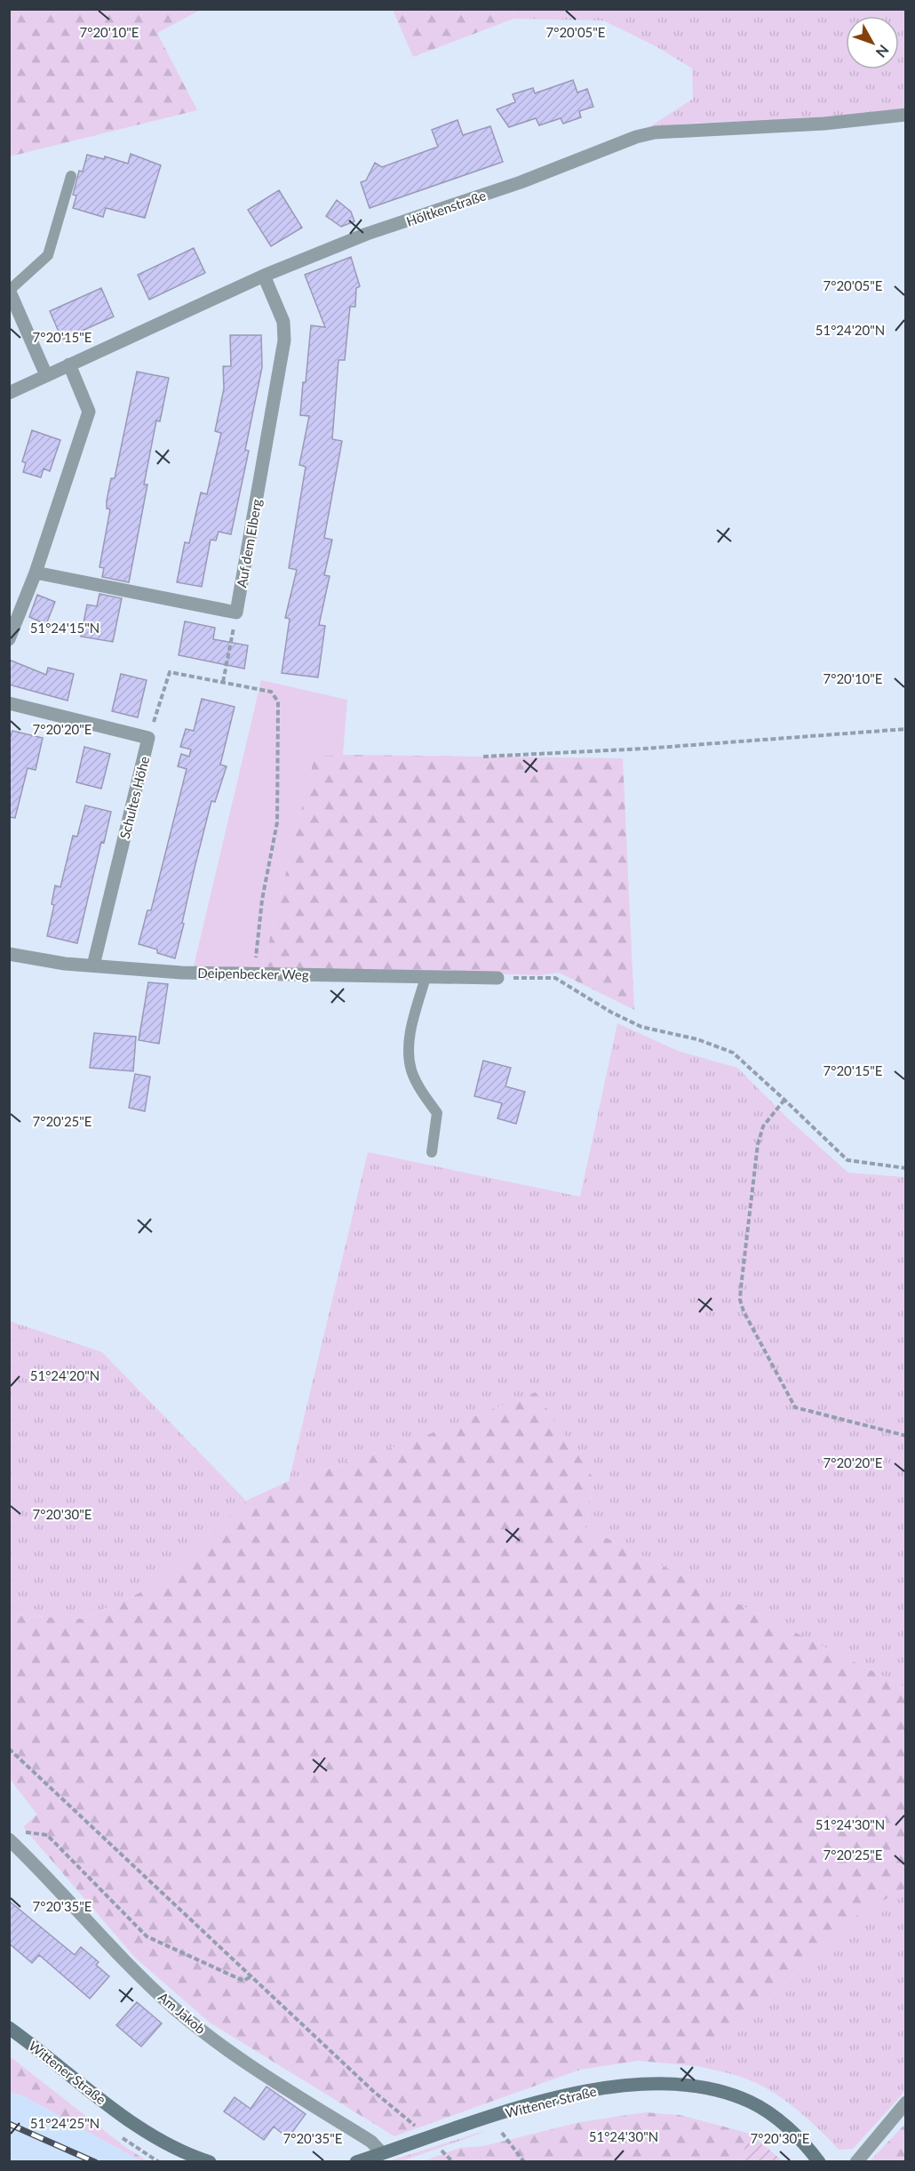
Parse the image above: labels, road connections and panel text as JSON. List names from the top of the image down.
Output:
{
  "streets": {
    "main road": ["Wittener Straße"],
    "street": [
      "Höltkenstraße",
      "Auf dem Elberg",
      "Schultes Höhe",
      "Deipenbecker Weg",
      "Am Jakob"
    ]
  },
  "crossings": [
    ["Höltkenstraße", "Auf dem Elberg"],
    ["Schultes Höhe", "Deipenbecker Weg"],
    ["Am Jakob", "Wittener Straße"]
  ],
  "north": "bottom right",
  "coordinates": [
    "7°20'10\"E",
    "7°20'05\"E",
    "51°24'20\"N",
    "7°20'15\"E",
    "51°24'15\"N",
    "7°20'20\"E",
    "7°20'25\"E",
    "7°20'30\"E",
    "51°24'30\"N",
    "7°20'35\"E",
    "51°24'25\"N"
  ]
}
